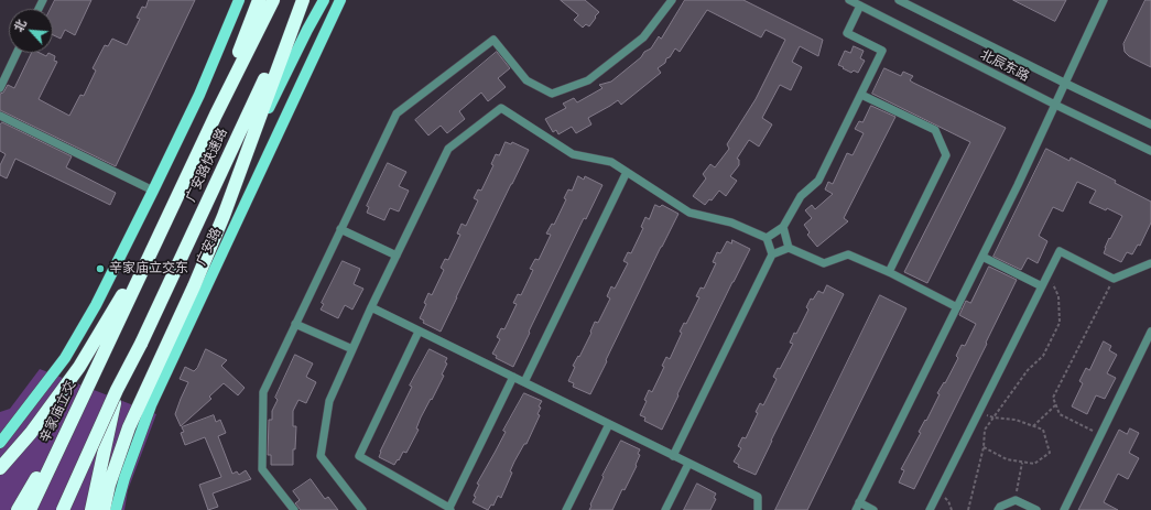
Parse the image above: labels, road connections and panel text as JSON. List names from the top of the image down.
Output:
{
  "streets": {
    "highway": ["广安路快速路", "辛家庙立交"],
    "main road": ["广安路"],
    "street": ["北辰东路"]
  },
  "crossings": [
    ["广安路快速路", "辛家庙立交"]
  ],
  "places": ["辛家庙立交东"],
  "north": "top left"
}
